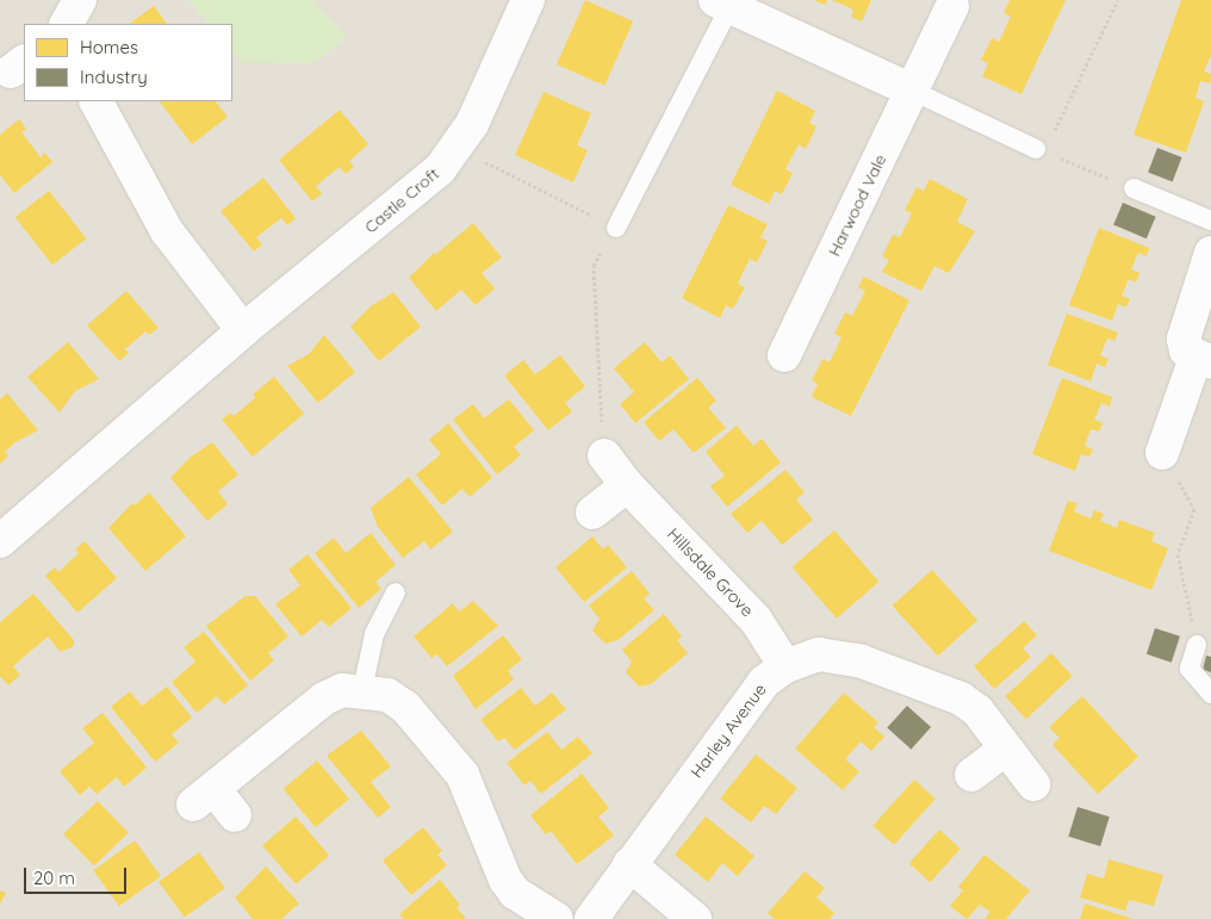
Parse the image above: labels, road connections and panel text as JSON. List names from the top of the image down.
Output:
{
  "streets": {
    "street": [
      "Castle Croft",
      "Harwood Vale",
      "Hillsdale Grove",
      "Harley Avenue"
    ]
  },
  "crossings": [
    ["Hillsdale Grove", "Harley Avenue"]
  ],
  "legend": ["Homes", "Industry"],
  "scale_bar": "20 m"
}
